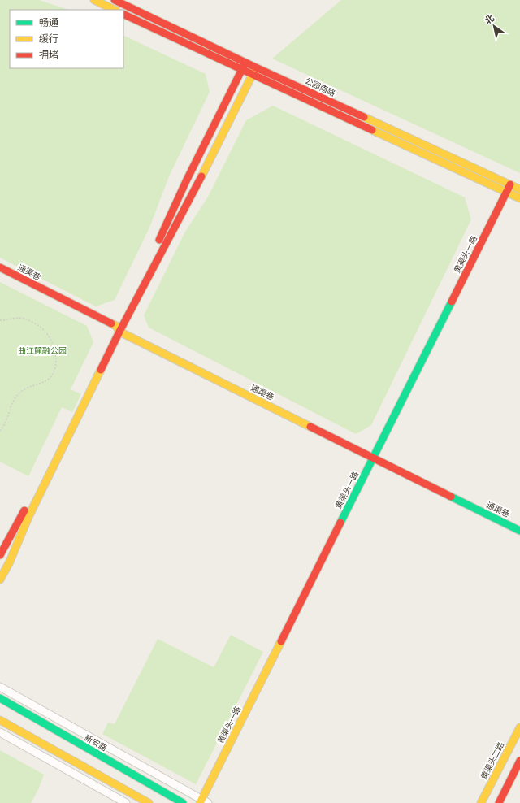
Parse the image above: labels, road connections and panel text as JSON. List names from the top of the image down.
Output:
{
  "streets": {
    "street": [
      "公园南路",
      "黄渠头一路",
      "通渠巷",
      "新安路",
      "黄渠头二路"
    ]
  },
  "crossings": [
    ["公园南路", "黄渠头一路"],
    ["黄渠头一路", "通渠巷"]
  ],
  "parks": ["曲江麓融公园"],
  "legend": ["畅通", "缓行", "拥堵"],
  "north": "top left"
}
